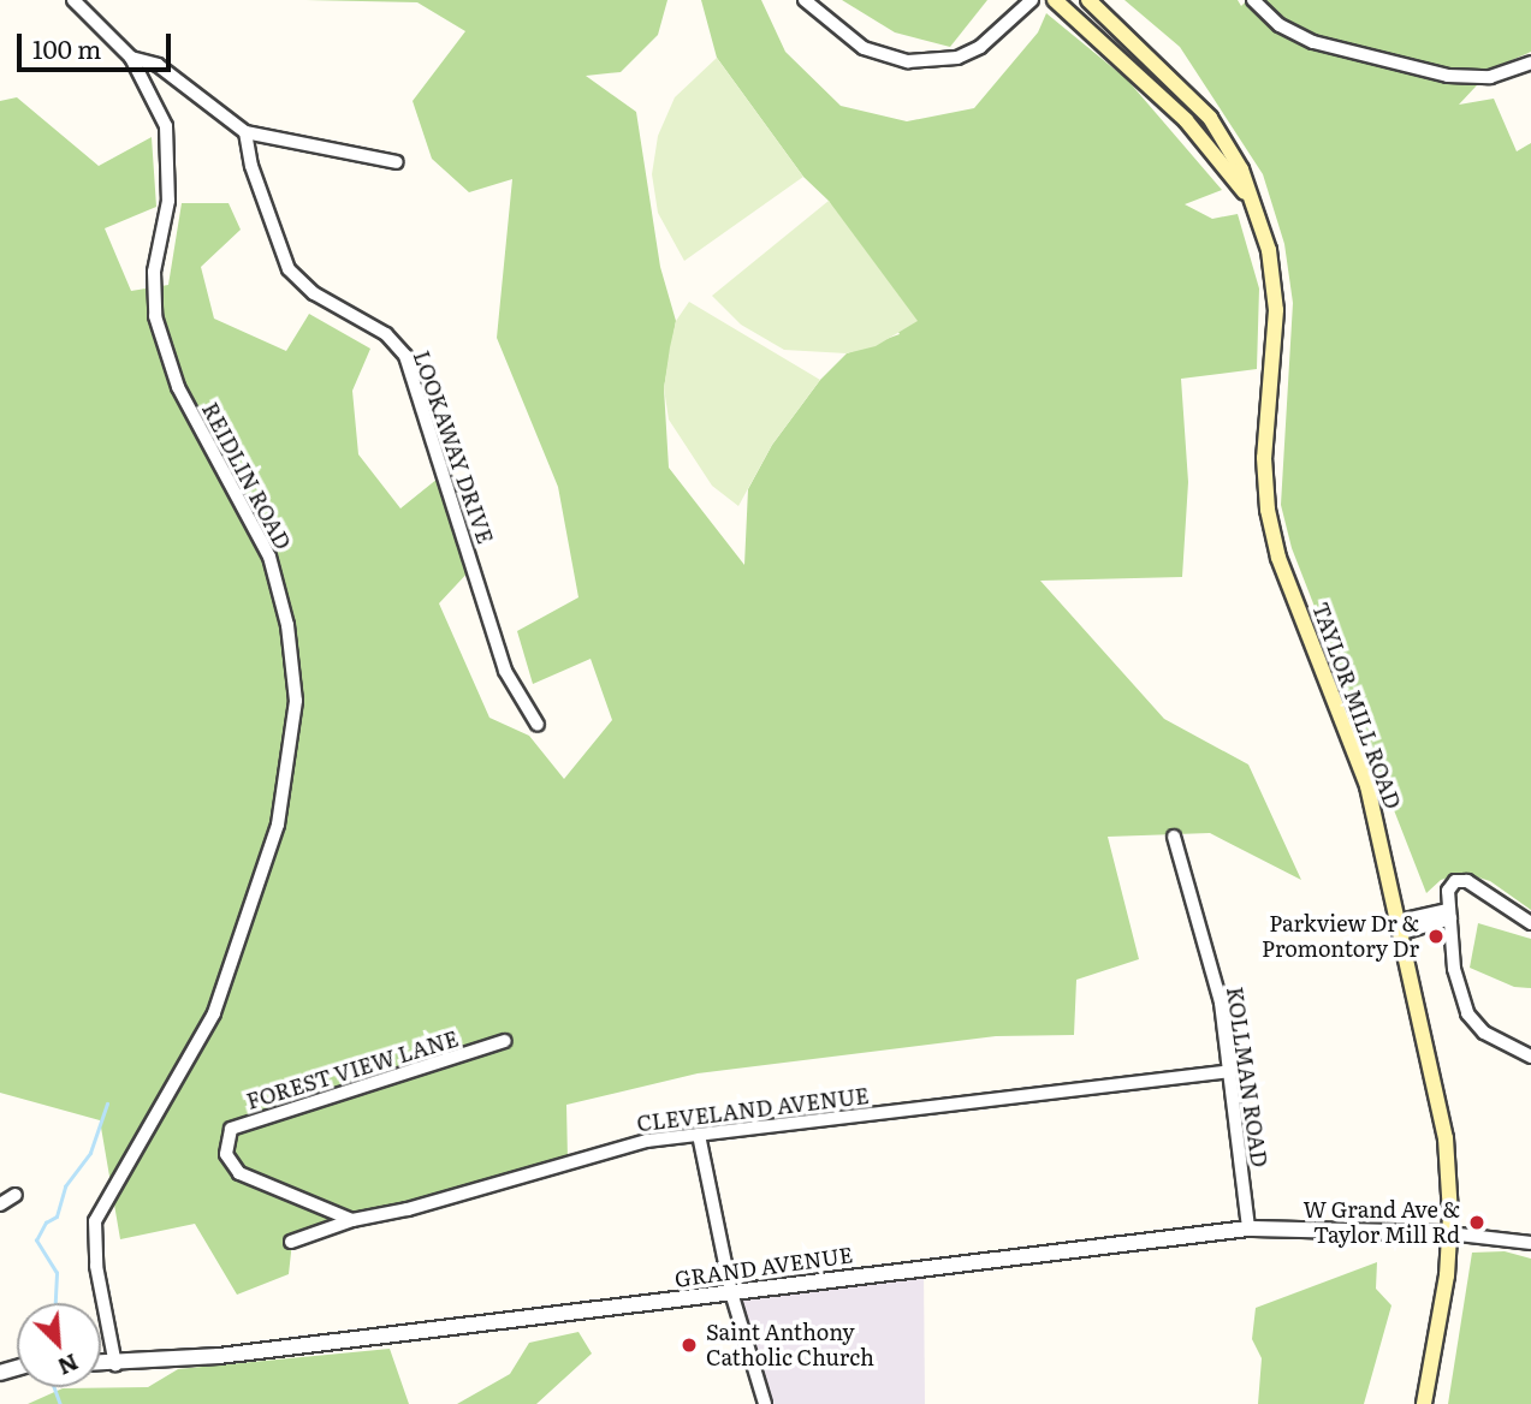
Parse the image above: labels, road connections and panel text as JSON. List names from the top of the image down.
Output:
{
  "streets": {
    "main road": ["TAYLOR MILL ROAD"],
    "street": [
      "LOOKAWAY DRIVE",
      "REIDLIN ROAD",
      "FOREST VIEW LANE",
      "KOLLMAN ROAD",
      "CLEVELAND AVENUE",
      "GRAND AVENUE"
    ]
  },
  "crossings": [
    ["REIDLIN ROAD", "GRAND AVENUE"],
    ["TAYLOR MILL ROAD", "GRAND AVENUE"],
    ["FOREST VIEW LANE", "CLEVELAND AVENUE"],
    ["KOLLMAN ROAD", "CLEVELAND AVENUE"],
    ["KOLLMAN ROAD", "GRAND AVENUE"]
  ],
  "places": ["Parkview Dr & Promontory Dr", "W Grand Ave & Taylor Mill Rd", "Saint Anthony Catholic Church"],
  "scale_bar": "100 m",
  "north": "bottom right"
}
